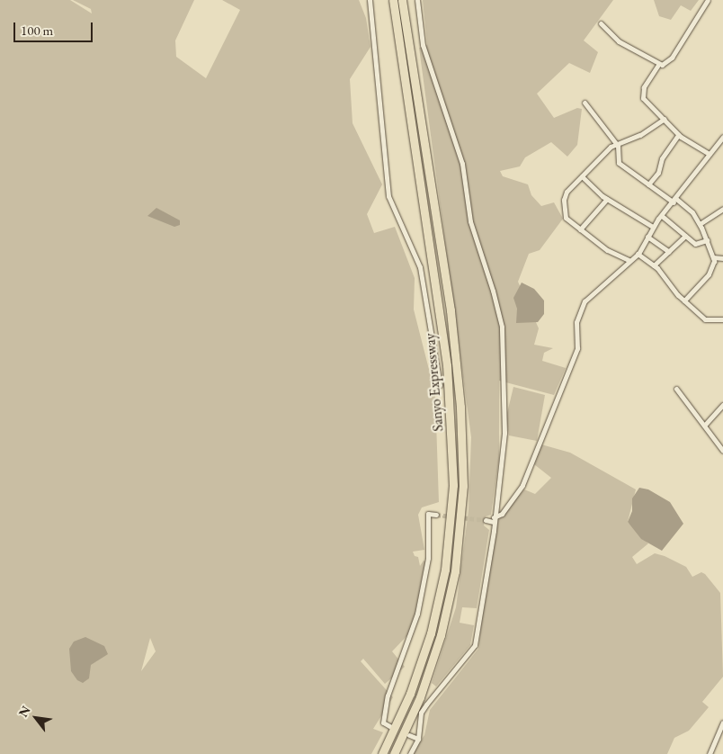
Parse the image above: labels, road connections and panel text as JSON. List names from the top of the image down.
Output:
{
  "streets": {
    "highway": ["Sanyo Expressway"]
  },
  "scale_bar": "100 m",
  "north": "top left"
}
